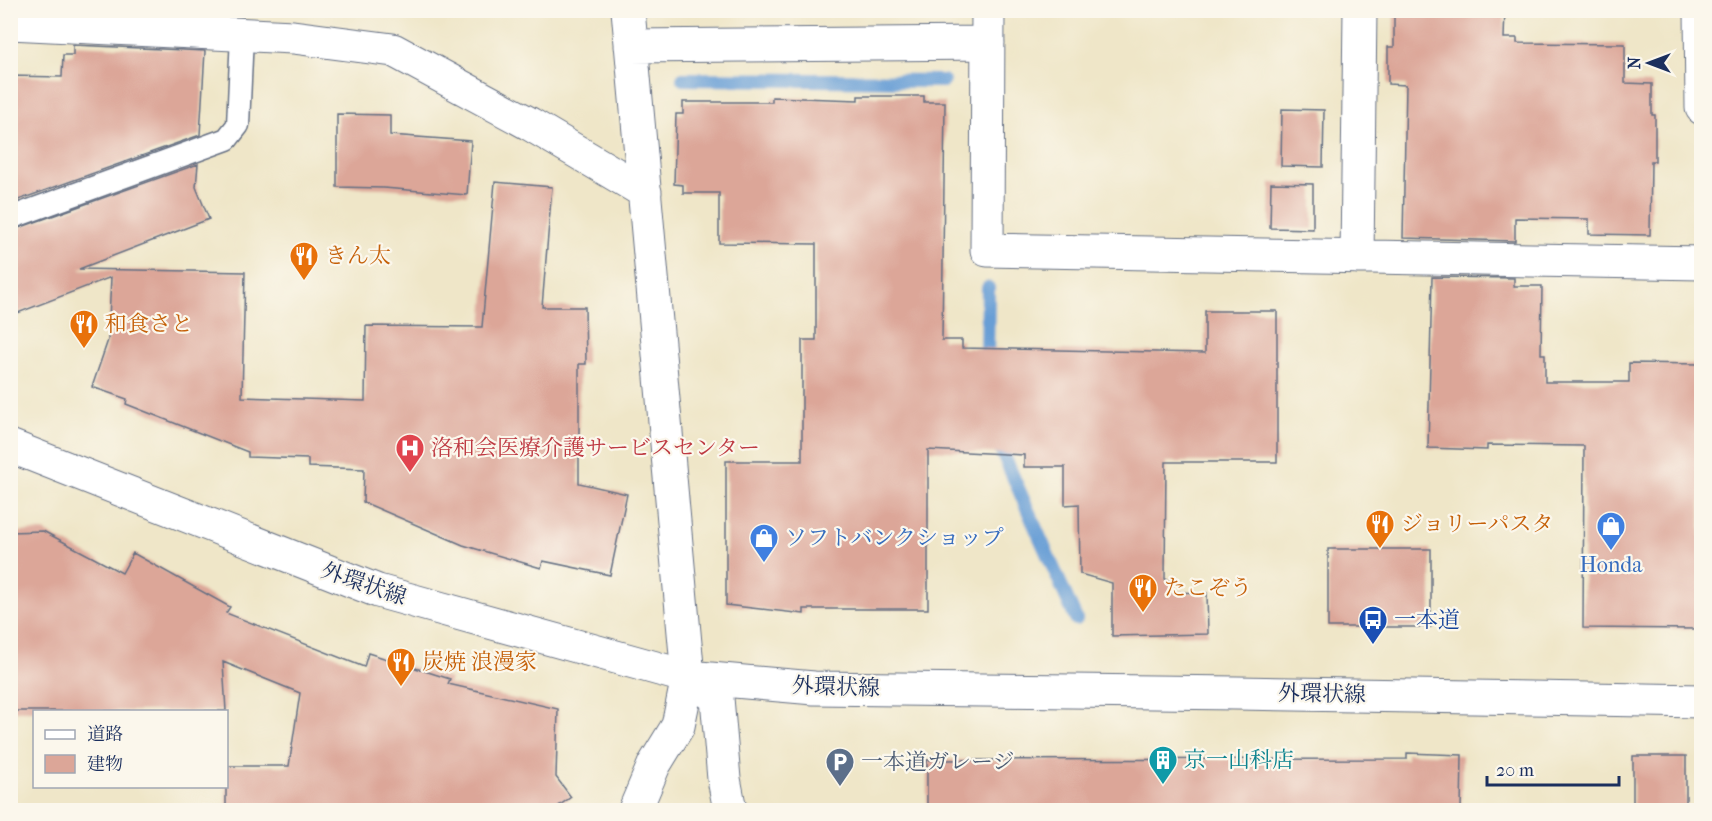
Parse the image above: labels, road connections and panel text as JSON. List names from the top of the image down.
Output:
{
  "streets": {
    "street": ["外環状線"]
  },
  "places": {
    "restaurant": [
      "きん太",
      "和食さと",
      "ジョリーパスタ",
      "たこぞう",
      "炭焼 浪漫家"
    ],
    "hospital": ["洛和会医療介護サービスセンター"],
    "shop": ["Honda", "ソフトバンクショップ"],
    "bus stop": ["一本道"],
    "building": ["京一山科店"],
    "parking": ["一本道ガレージ"]
  },
  "legend": ["道路", "建物"],
  "scale_bar": "20 m",
  "north": "left"
}
